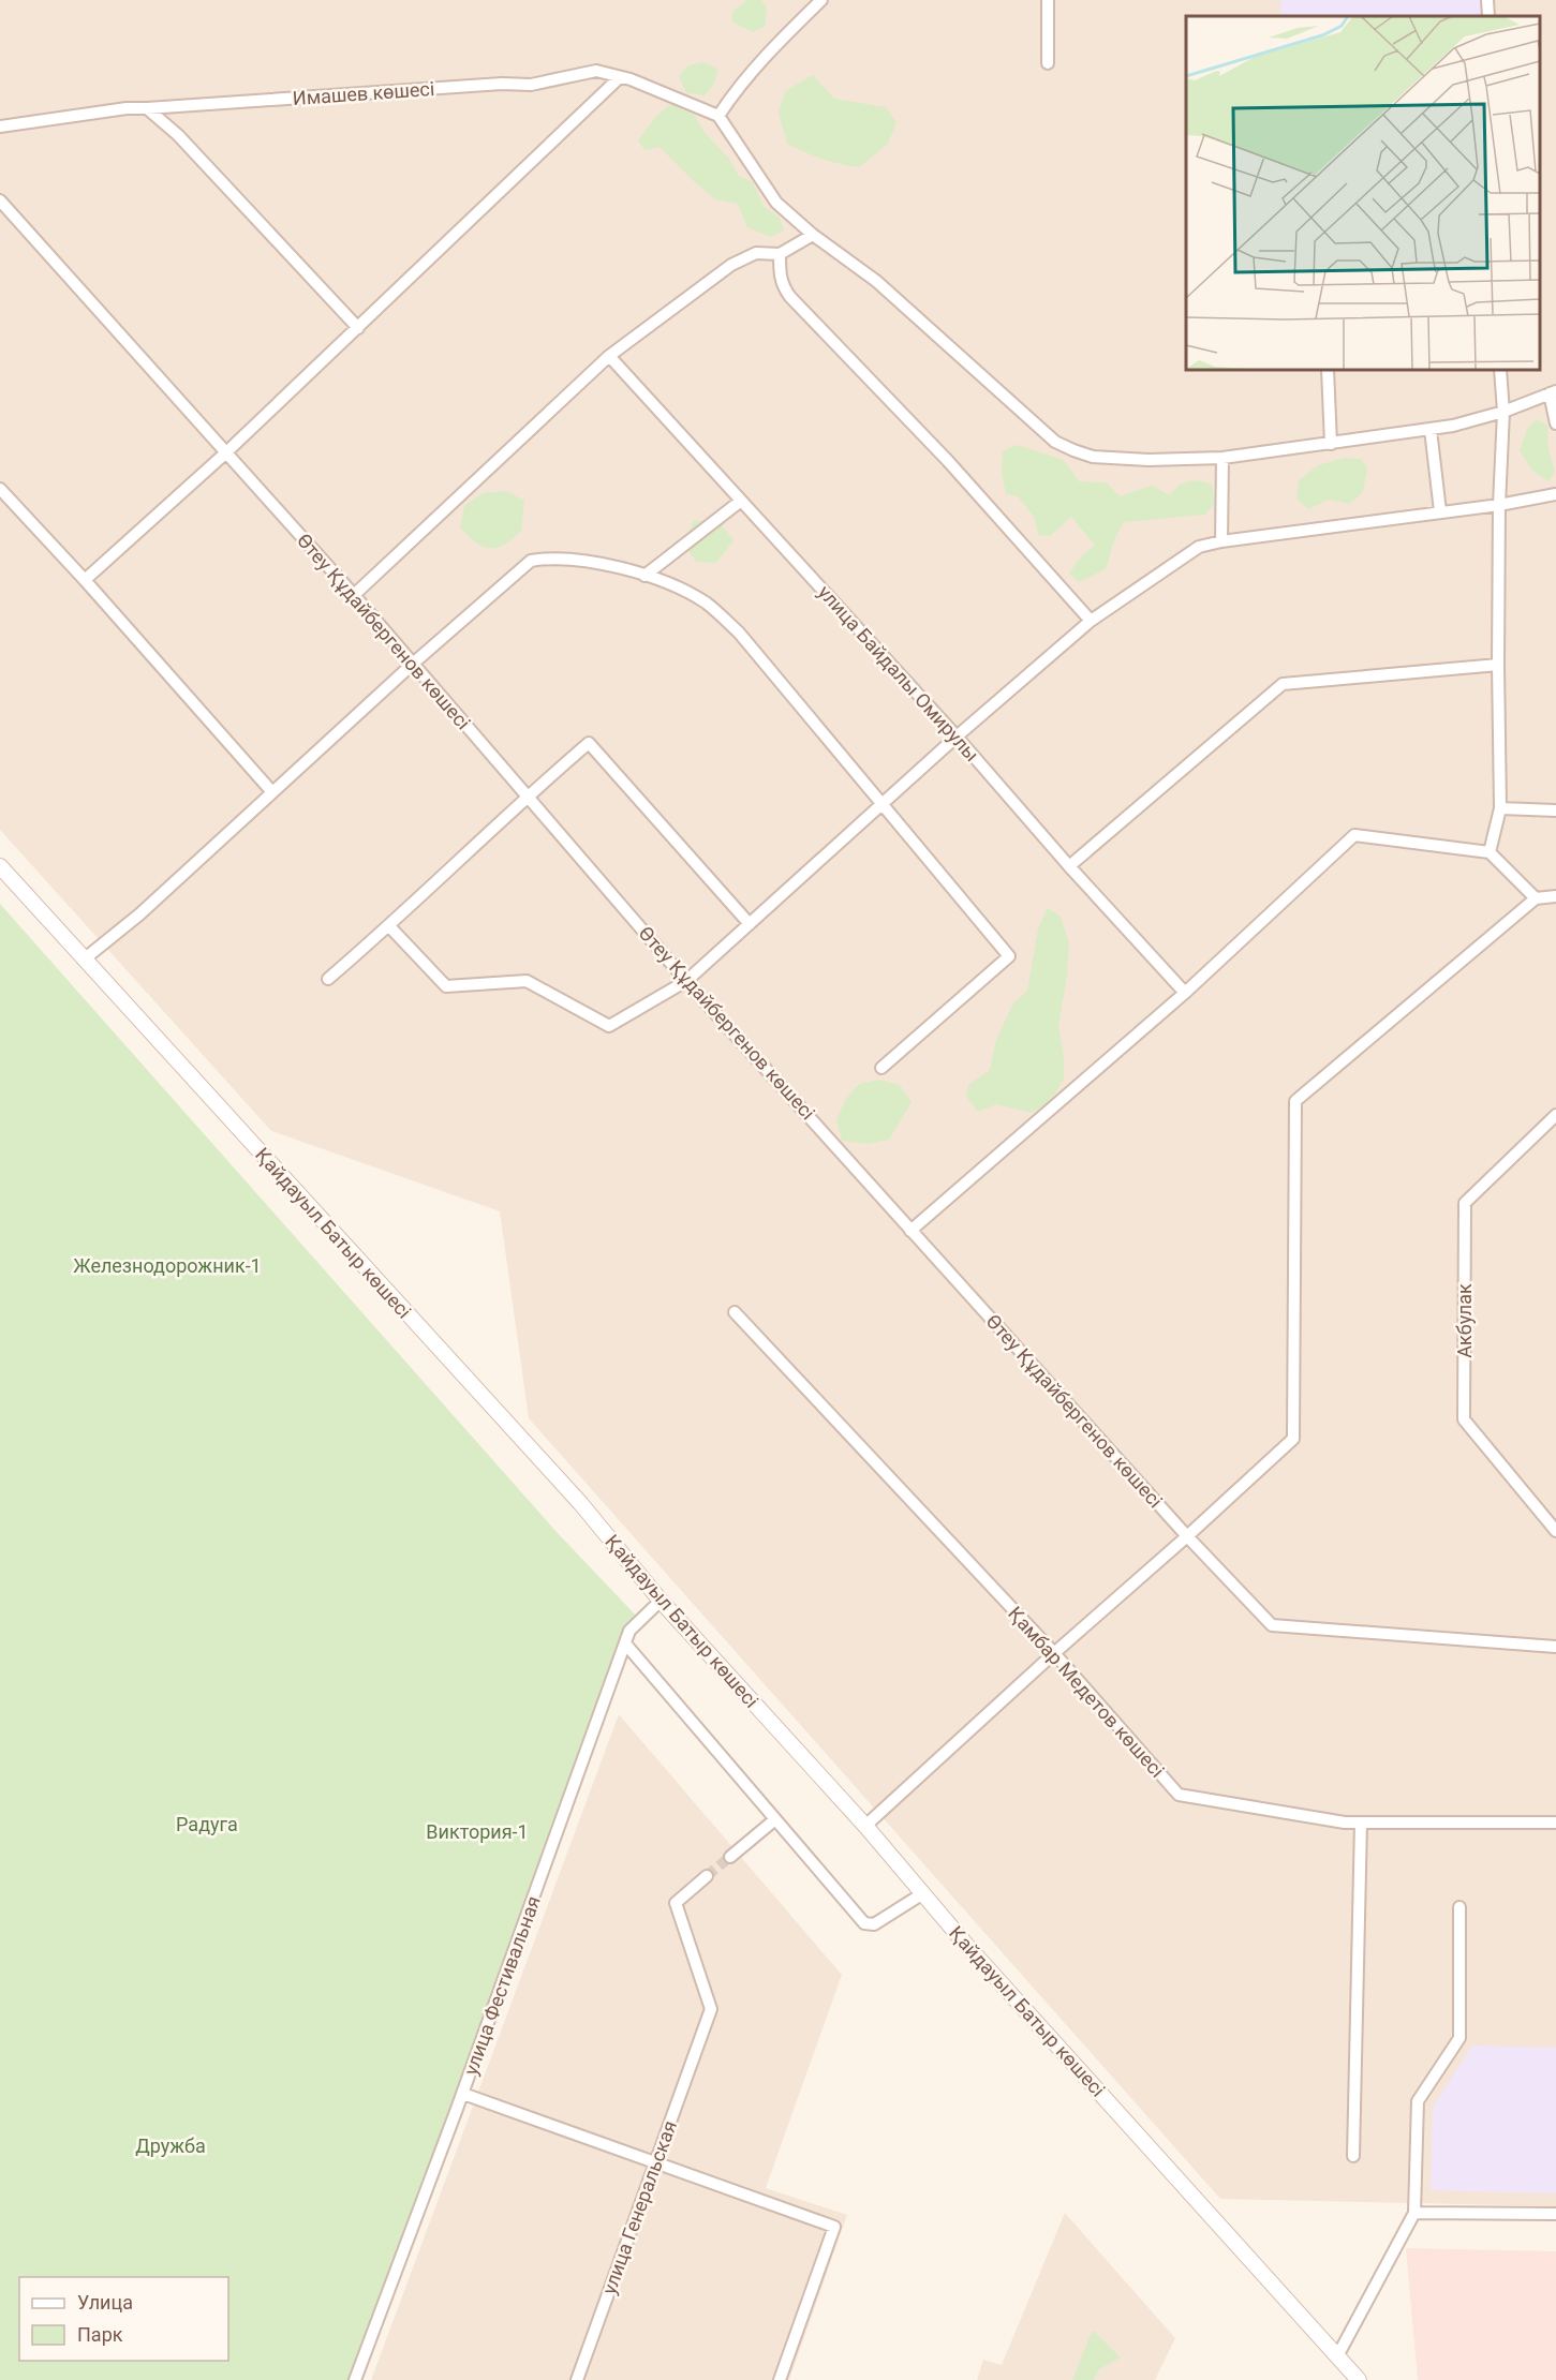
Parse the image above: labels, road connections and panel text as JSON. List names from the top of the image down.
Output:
{
  "streets": {
    "street": [
      "Имашев көшесі",
      "Өтеу Құдайбергенов көшесі",
      "улица Байдалы Омирулы",
      "Қайдауыл Батыр көшесі",
      "Акбулак",
      "Қамбар Медетов көшесі",
      "улица Фестивальная",
      "улица Генеральская"
    ]
  },
  "crossings": [
    ["Қайдауыл Батыр көшесі", "улица Фестивальная"]
  ],
  "parks": [
    "Железнодорожник-1",
    "Радуга",
    "Виктория-1",
    "Дружба"
  ],
  "legend": ["Улица", "Парк"]
}
